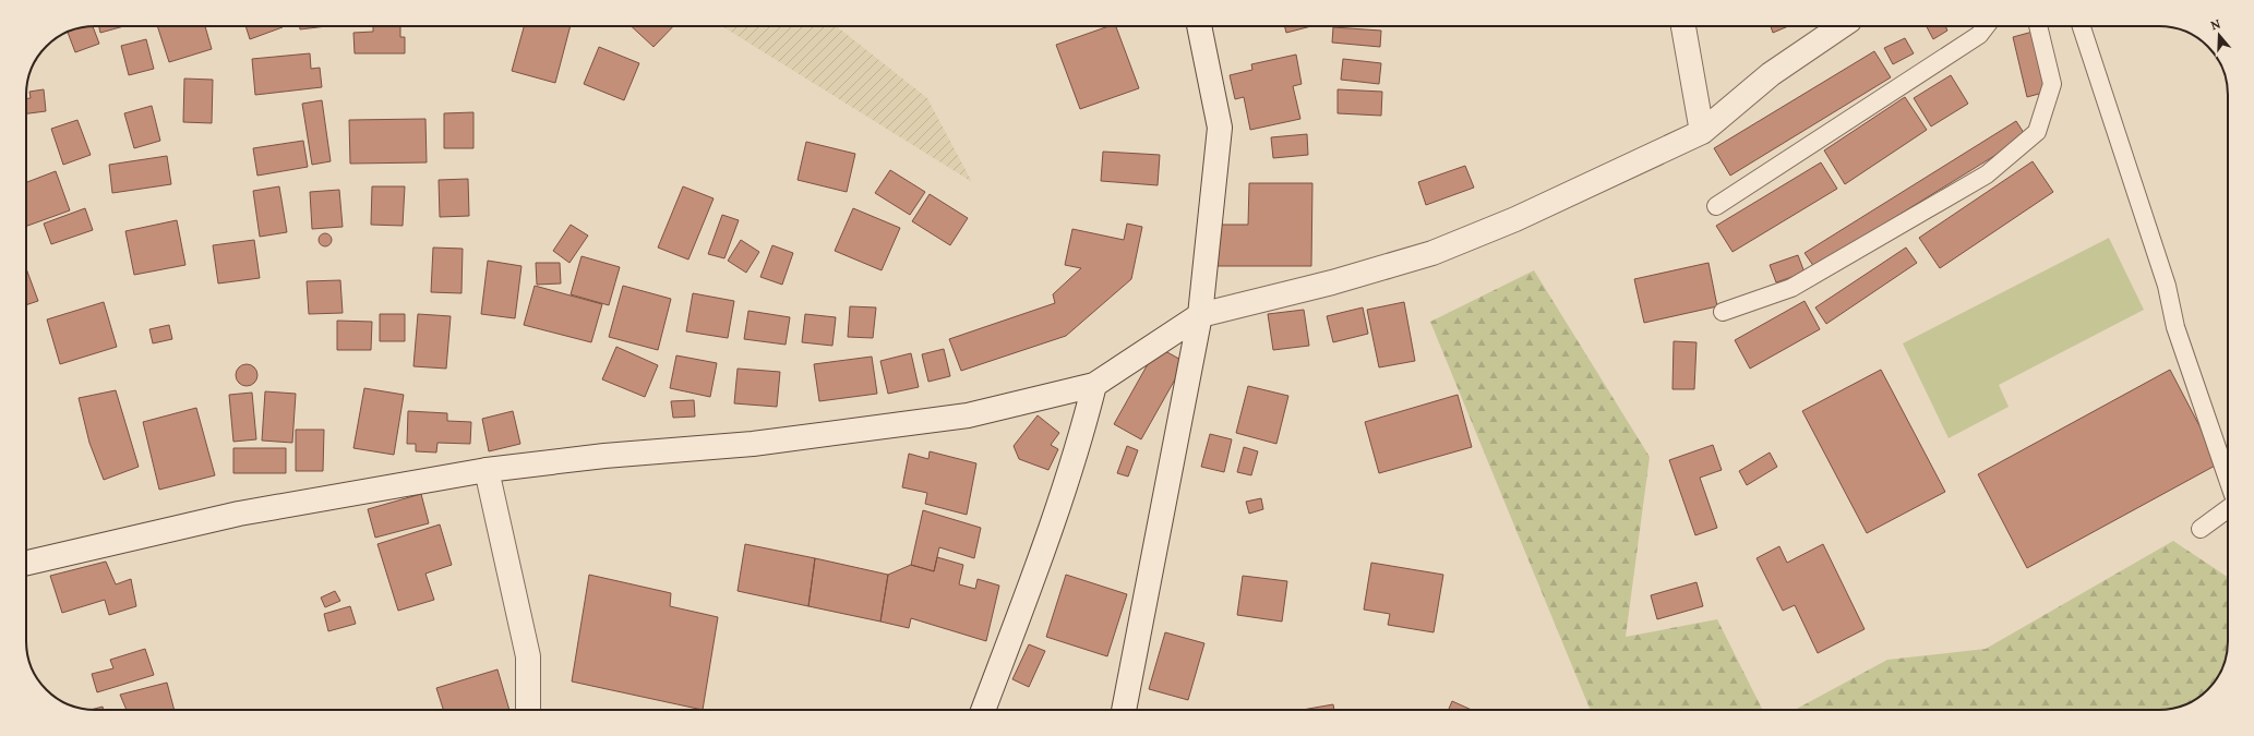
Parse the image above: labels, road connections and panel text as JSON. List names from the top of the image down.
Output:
{
  "north": "top"
}
